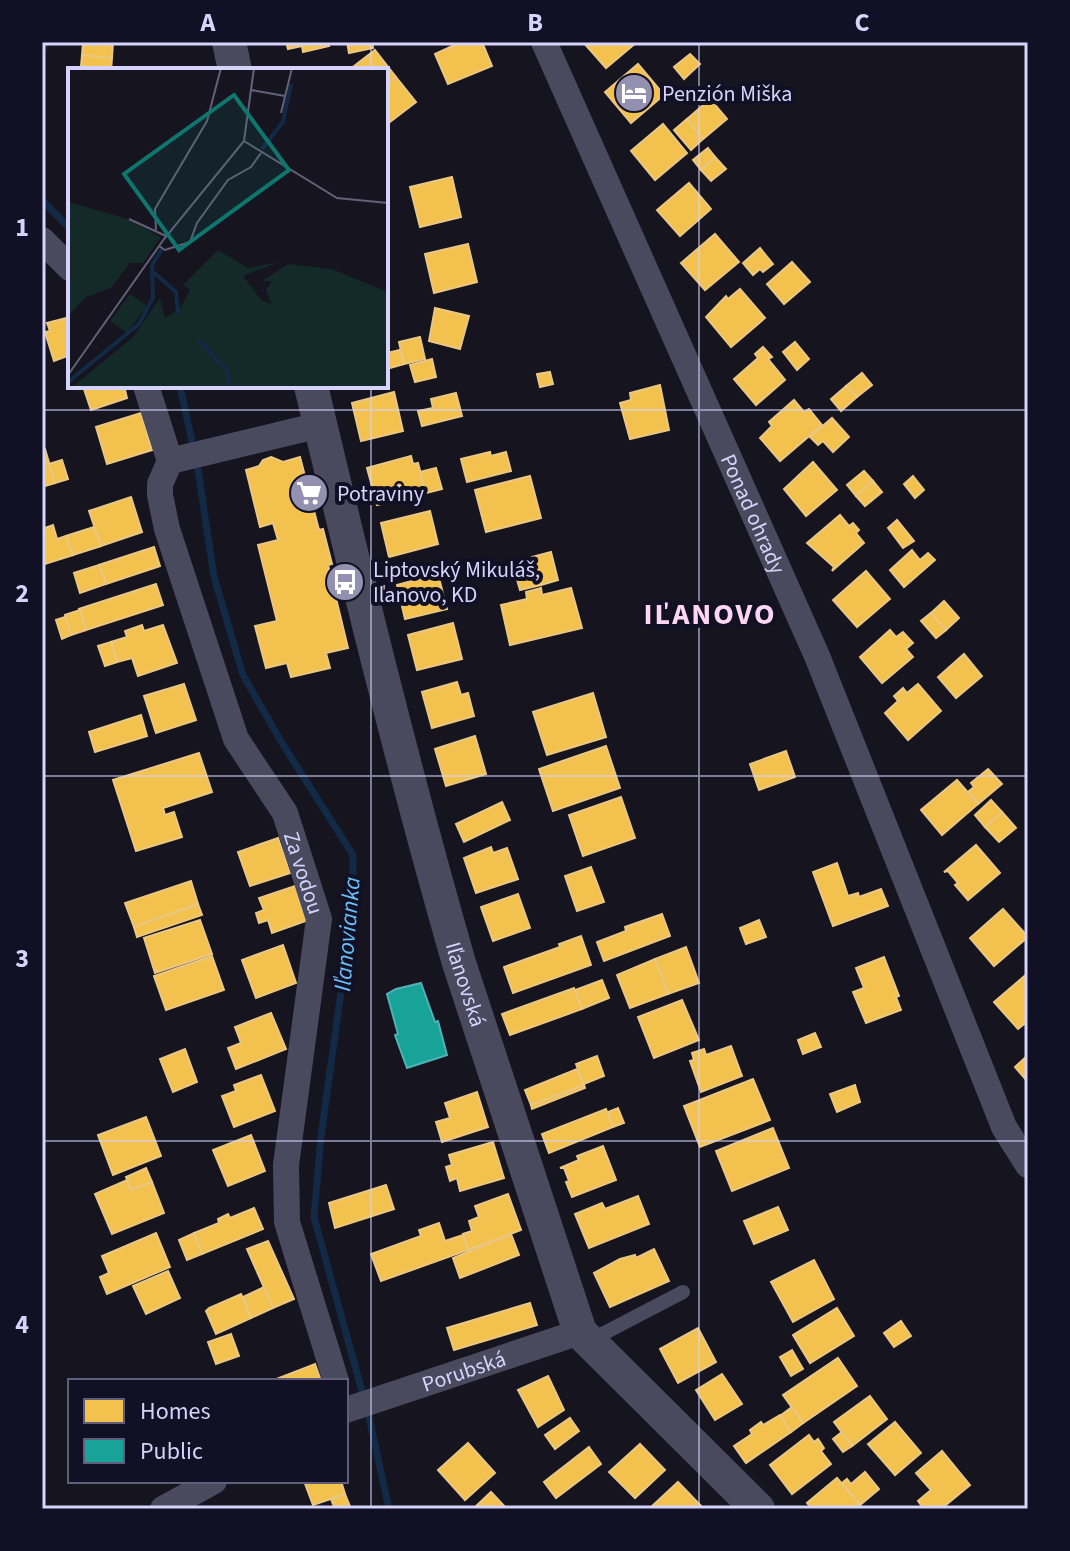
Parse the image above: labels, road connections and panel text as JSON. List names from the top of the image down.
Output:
{
  "streets": {
    "street": [
      "Ponad ohrady",
      "Za vodou",
      "Iľanovská",
      "Porubská"
    ]
  },
  "crossings": [
    ["Iľanovská", "Porubská"]
  ],
  "districts": ["IĽANOVO"],
  "water": ["Iľanovianka"],
  "places": {
    "hotel": ["Penzión Miška"],
    "supermarket": ["Potraviny"],
    "bus stop": ["Liptovský Mikuláš, Iľanovo, KD"]
  },
  "legend": ["Homes", "Public"],
  "grid": {
    "columns": ["A", "B", "C"],
    "rows": [
      "1",
      "2",
      "3",
      "4"
    ]
  }
}
